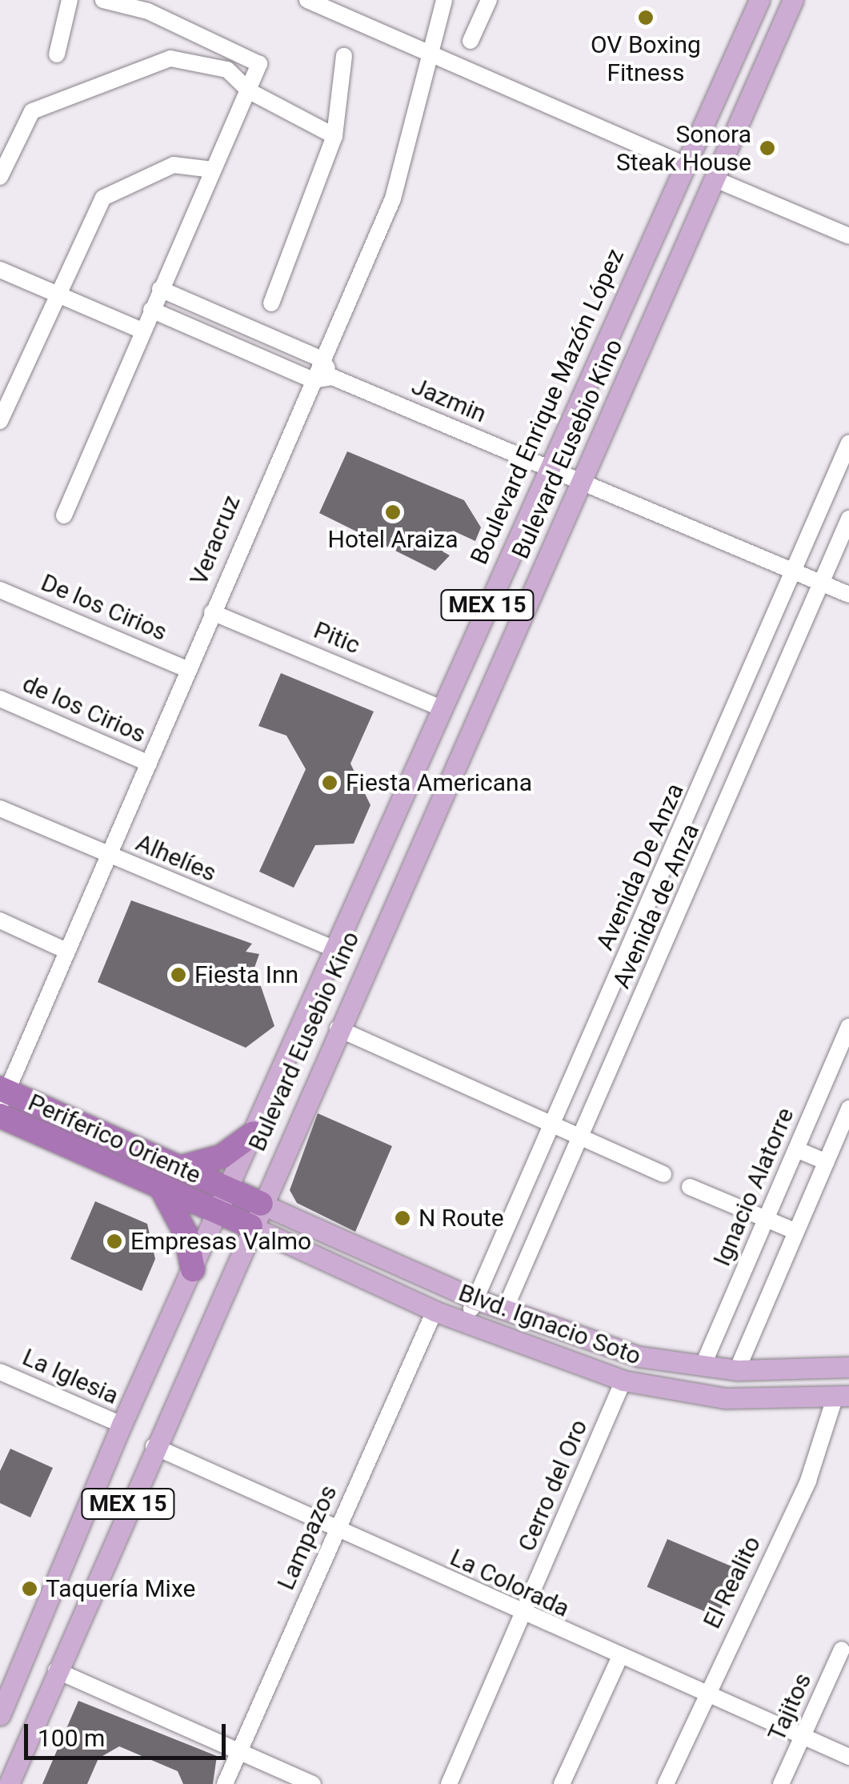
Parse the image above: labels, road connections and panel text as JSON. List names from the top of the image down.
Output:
{
  "streets": {
    "highway": ["Periferico Oriente"],
    "main road": [
      "Boulevard Enrique Mazón López",
      "Bulevard Eusebio Kino",
      "MEX 15",
      "Blvd. Ignacio Soto"
    ],
    "street": [
      "Jazmin",
      "Veracruz",
      "De los Cirios",
      "Pitic",
      "de los Cirios",
      "Alhelíes",
      "Avenida De Anza",
      "Avenida de Anza",
      "Ignacio Alatorre",
      "La Iglesia",
      "Cerro del Oro",
      "Lampazos",
      "El Realito",
      "La Colorada",
      "Tajitos"
    ]
  },
  "crossings": [
    ["Jazmin", "Boulevard Enrique Mazón López"],
    ["Jazmin", "Bulevard Eusebio Kino"],
    ["Jazmin", "Avenida De Anza"],
    ["Jazmin", "Avenida de Anza"],
    ["Boulevard Enrique Mazón López", "Pitic"],
    ["Boulevard Enrique Mazón López", "Alhelíes"],
    ["Boulevard Enrique Mazón López", "Periferico Oriente"],
    ["Boulevard Enrique Mazón López", "La Iglesia"],
    ["Bulevard Eusebio Kino", "MEX 15"],
    ["Bulevard Eusebio Kino", "Blvd. Ignacio Soto"],
    ["Veracruz", "De los Cirios"],
    ["Veracruz", "Pitic"],
    ["Veracruz", "de los Cirios"],
    ["Veracruz", "Alhelíes"],
    ["Veracruz", "Periferico Oriente"],
    ["MEX 15", "Blvd. Ignacio Soto"],
    ["MEX 15", "La Colorada"],
    ["Avenida De Anza", "Blvd. Ignacio Soto"],
    ["Avenida de Anza", "Blvd. Ignacio Soto"],
    ["Ignacio Alatorre", "Blvd. Ignacio Soto"],
    ["Blvd. Ignacio Soto", "Cerro del Oro"],
    ["Blvd. Ignacio Soto", "Lampazos"],
    ["Blvd. Ignacio Soto", "El Realito"],
    ["Cerro del Oro", "La Colorada"],
    ["Lampazos", "La Colorada"],
    ["El Realito", "La Colorada"],
    ["La Colorada", "Tajitos"]
  ],
  "places": [
    "OV Boxing Fitness",
    "Sonora Steak House",
    "Hotel Araiza",
    "Fiesta Americana",
    "Fiesta Inn",
    "N Route",
    "Empresas Valmo",
    "Taquería Mixe"
  ],
  "scale_bar": "100 m"
}
